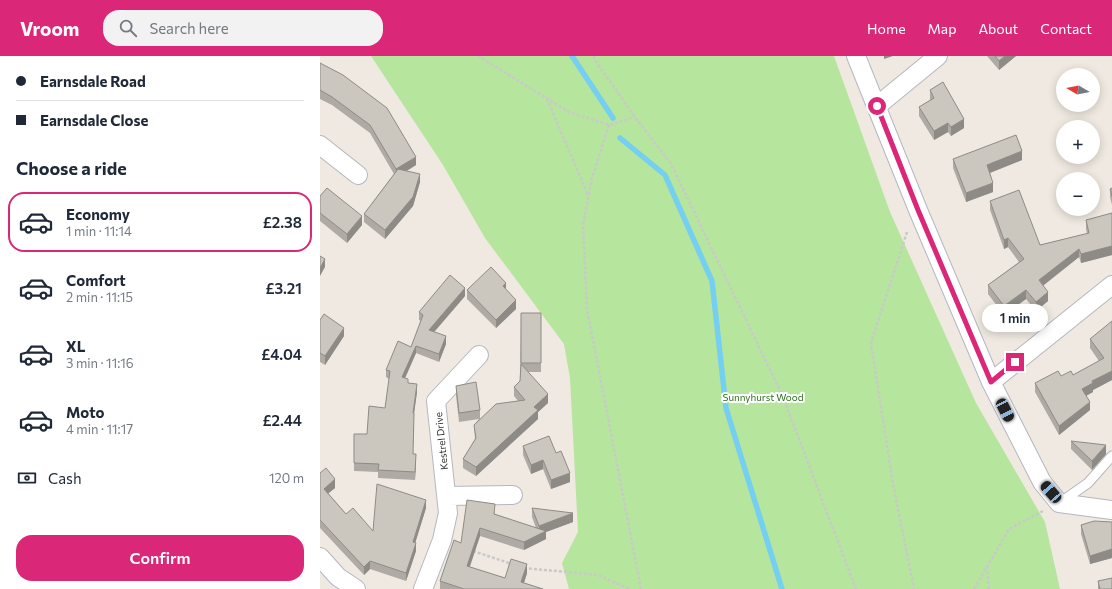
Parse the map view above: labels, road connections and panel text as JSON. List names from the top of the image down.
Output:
{
  "streets": {
    "street": ["Kestrel Drive"]
  },
  "parks": ["Sunnyhurst Wood"],
  "north": "left",
  "page": {
    "header": "Vroom",
    "search": "Search here",
    "nav": [
      "Home",
      "Map",
      "About",
      "Contact"
    ],
    "banner": ["Earnsdale Road", "Earnsdale Close"],
    "map_buttons": ["+", "−"],
    "heading": "Choose a ride",
    "list": [
      {
        "name": "Economy",
        "note": "1 min · 11:14",
        "value": "£2.38"
      },
      {
        "name": "Comfort",
        "note": "2 min · 11:15",
        "value": "£3.21"
      },
      {
        "name": "XL",
        "note": "3 min · 11:16",
        "value": "£4.04"
      },
      {
        "name": "Moto",
        "note": "4 min · 11:17",
        "value": "£2.44"
      }
    ],
    "bubble": "1 min",
    "pay": ["Cash", "120 m"],
    "buttons": "Confirm"
  }
}
